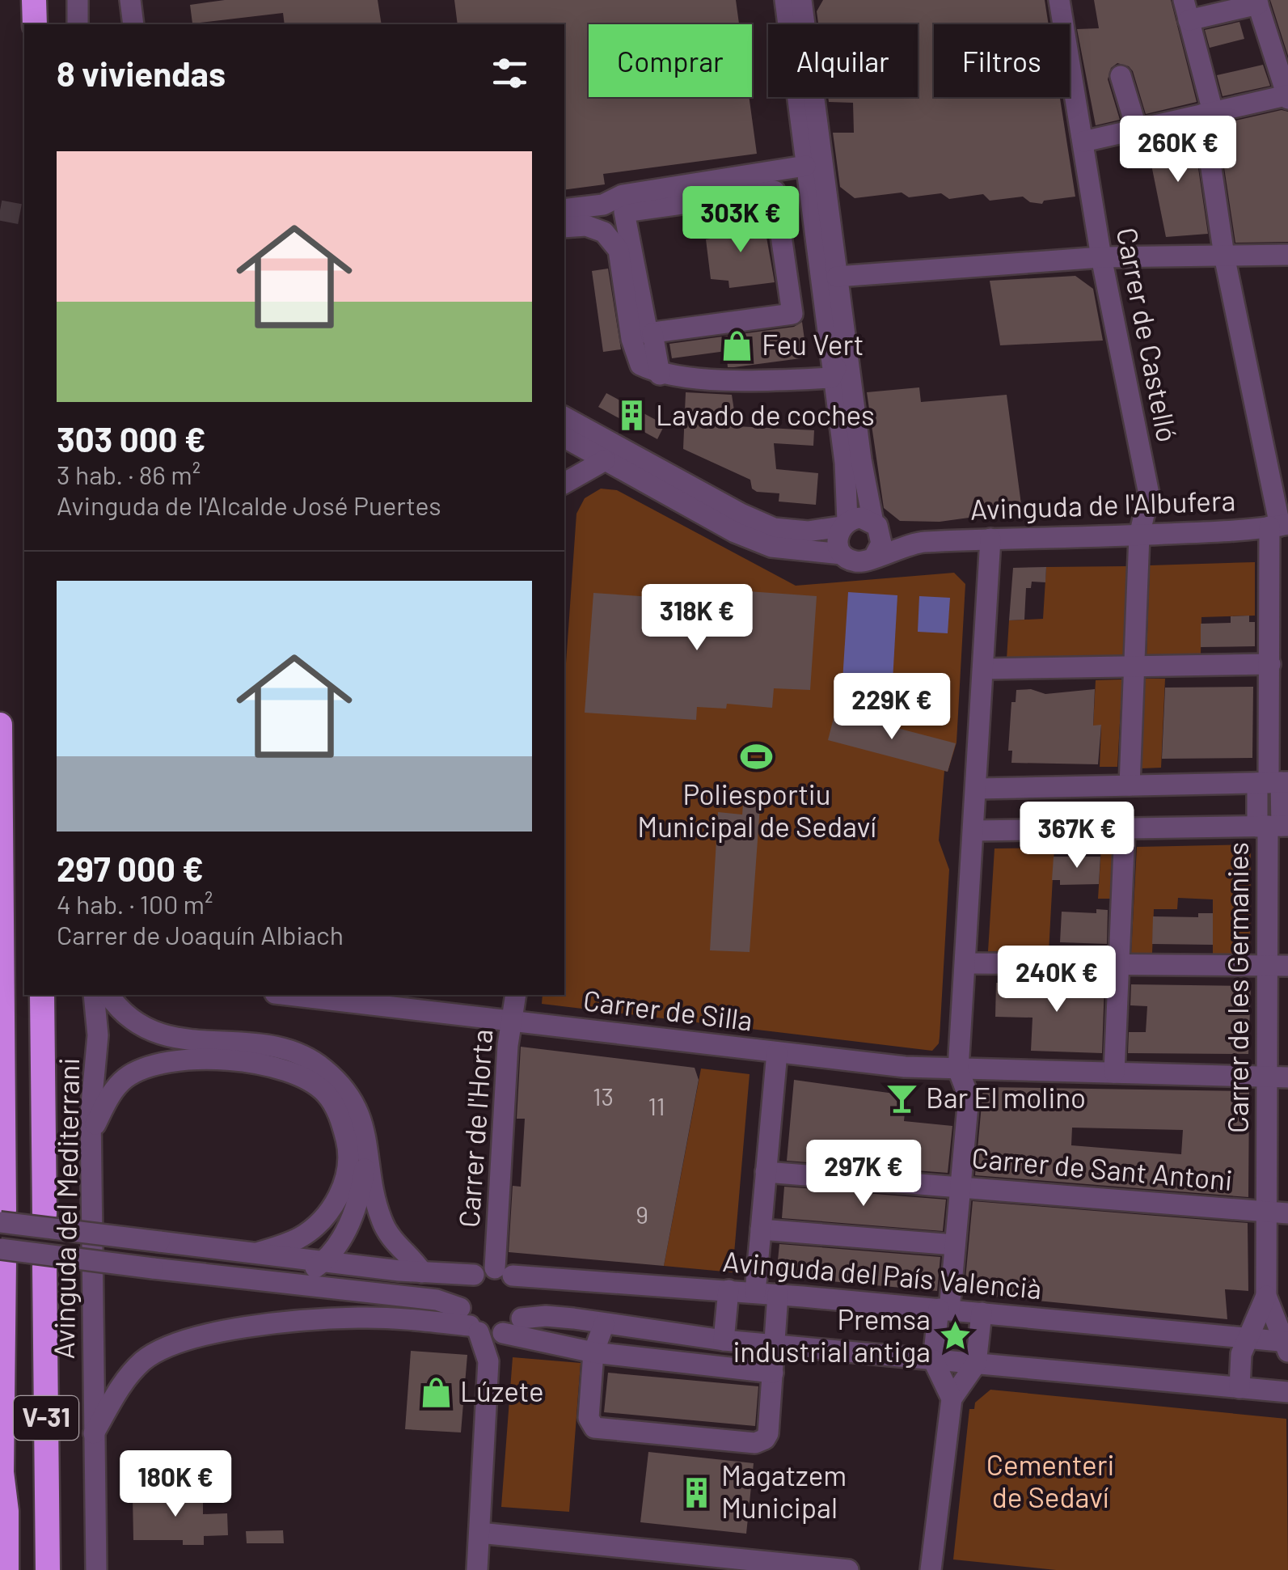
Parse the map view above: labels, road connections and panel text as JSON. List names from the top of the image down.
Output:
{
  "streets": {
    "highway": ["V-31"],
    "street": [
      "Carrer de Castelló",
      "Avinguda de l'Albufera",
      "Carrer de les Germanies",
      "Carrer de Silla",
      "Carrer de l'Horta",
      "Carrer de Sant Antoni",
      "Avinguda del Mediterrani",
      "Avinguda del País Valencià"
    ]
  },
  "crossings": [
    ["Carrer de Castelló", "Avinguda de l'Albufera"],
    ["Avinguda de l'Albufera", "Carrer de les Germanies"],
    ["Carrer de les Germanies", "Carrer de Silla"],
    ["Carrer de les Germanies", "Carrer de Sant Antoni"],
    ["Carrer de les Germanies", "Avinguda del País Valencià"],
    ["Carrer de Silla", "Carrer de l'Horta"],
    ["Carrer de l'Horta", "Avinguda del País Valencià"]
  ],
  "parks": ["Cementeri de Sedaví"],
  "places": {
    "shop": ["Feu Vert", "Lúzete"],
    "building": ["Lavado de coches", "Magatzem Municipal"],
    "sports": ["Poliesportiu Municipal de Sedaví"],
    "bar": ["Bar El molino"],
    "place": ["Premsa industrial antiga"]
  },
  "house_numbers": ["13", "11", "9"],
  "page": {
    "chip": ["Comprar", "Alquilar", "Filtros"],
    "heading": "8 viviendas",
    "price": [
      "260K €",
      "303K €",
      "318K €",
      "229K €",
      "367K €",
      "240K €",
      "297K €",
      "180K €"
    ],
    "list": [
      {
        "name": "303 000 €",
        "note": "3 hab. · 86 m² · Avinguda de l'Alcalde José Puertes"
      },
      {
        "name": "297 000 €",
        "note": "4 hab. · 100 m² · Carrer de Joaquín Albiach"
      }
    ]
  }
}
